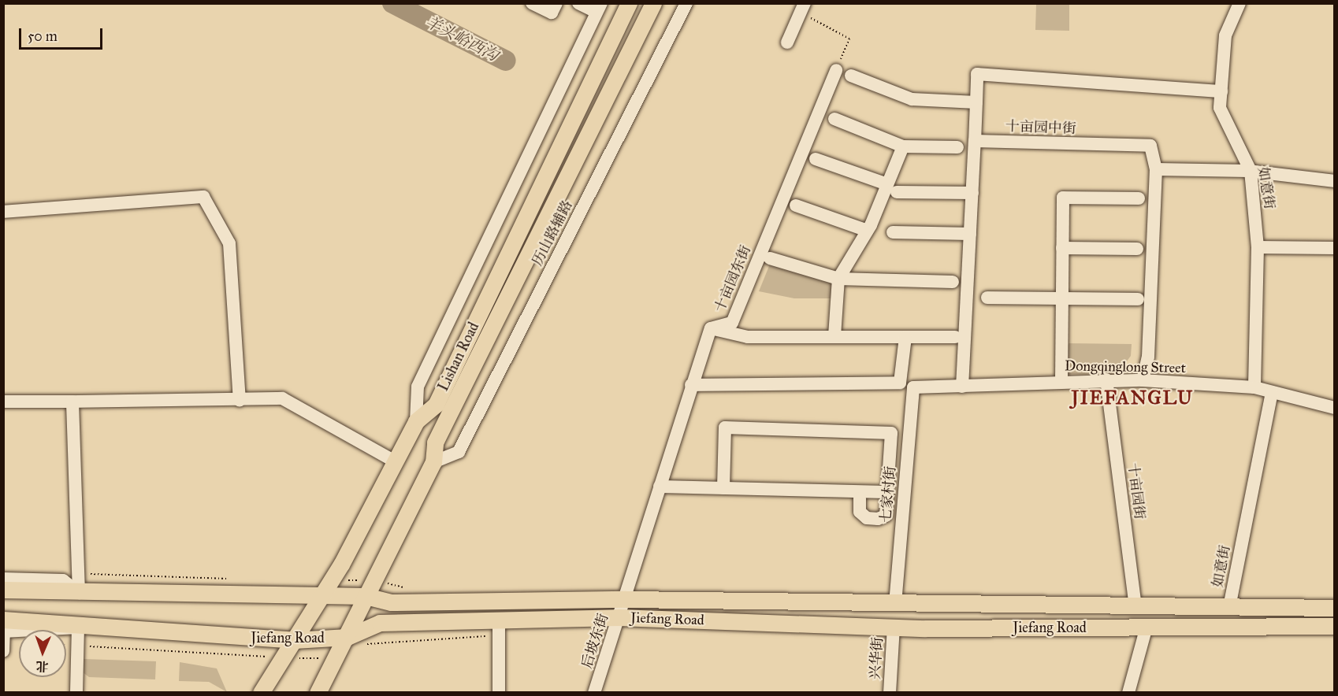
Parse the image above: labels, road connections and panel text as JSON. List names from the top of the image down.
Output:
{
  "streets": {
    "main road": ["Lishan Road", "Jiefang Road"],
    "street": [
      "十亩园中街",
      "如意街",
      "历山路辅路",
      "十亩园东街",
      "Dongqinglong Street",
      "十亩园街",
      "七家村街",
      "后坡东街",
      "兴华街"
    ]
  },
  "crossings": [
    ["如意街", "Dongqinglong Street"],
    ["如意街", "Jiefang Road"],
    ["历山路辅路", "Lishan Road"],
    ["十亩园东街", "Jiefang Road"],
    ["十亩园东街", "后坡东街"],
    ["Lishan Road", "Jiefang Road"],
    ["Dongqinglong Street", "十亩园街"],
    ["Dongqinglong Street", "七家村街"],
    ["十亩园街", "Jiefang Road"],
    ["七家村街", "Jiefang Road"],
    ["Jiefang Road", "后坡东街"],
    ["Jiefang Road", "兴华街"]
  ],
  "districts": ["JIEFANGLU"],
  "water": ["羊头峪西沟"],
  "scale_bar": "50 m",
  "north": "bottom"
}
